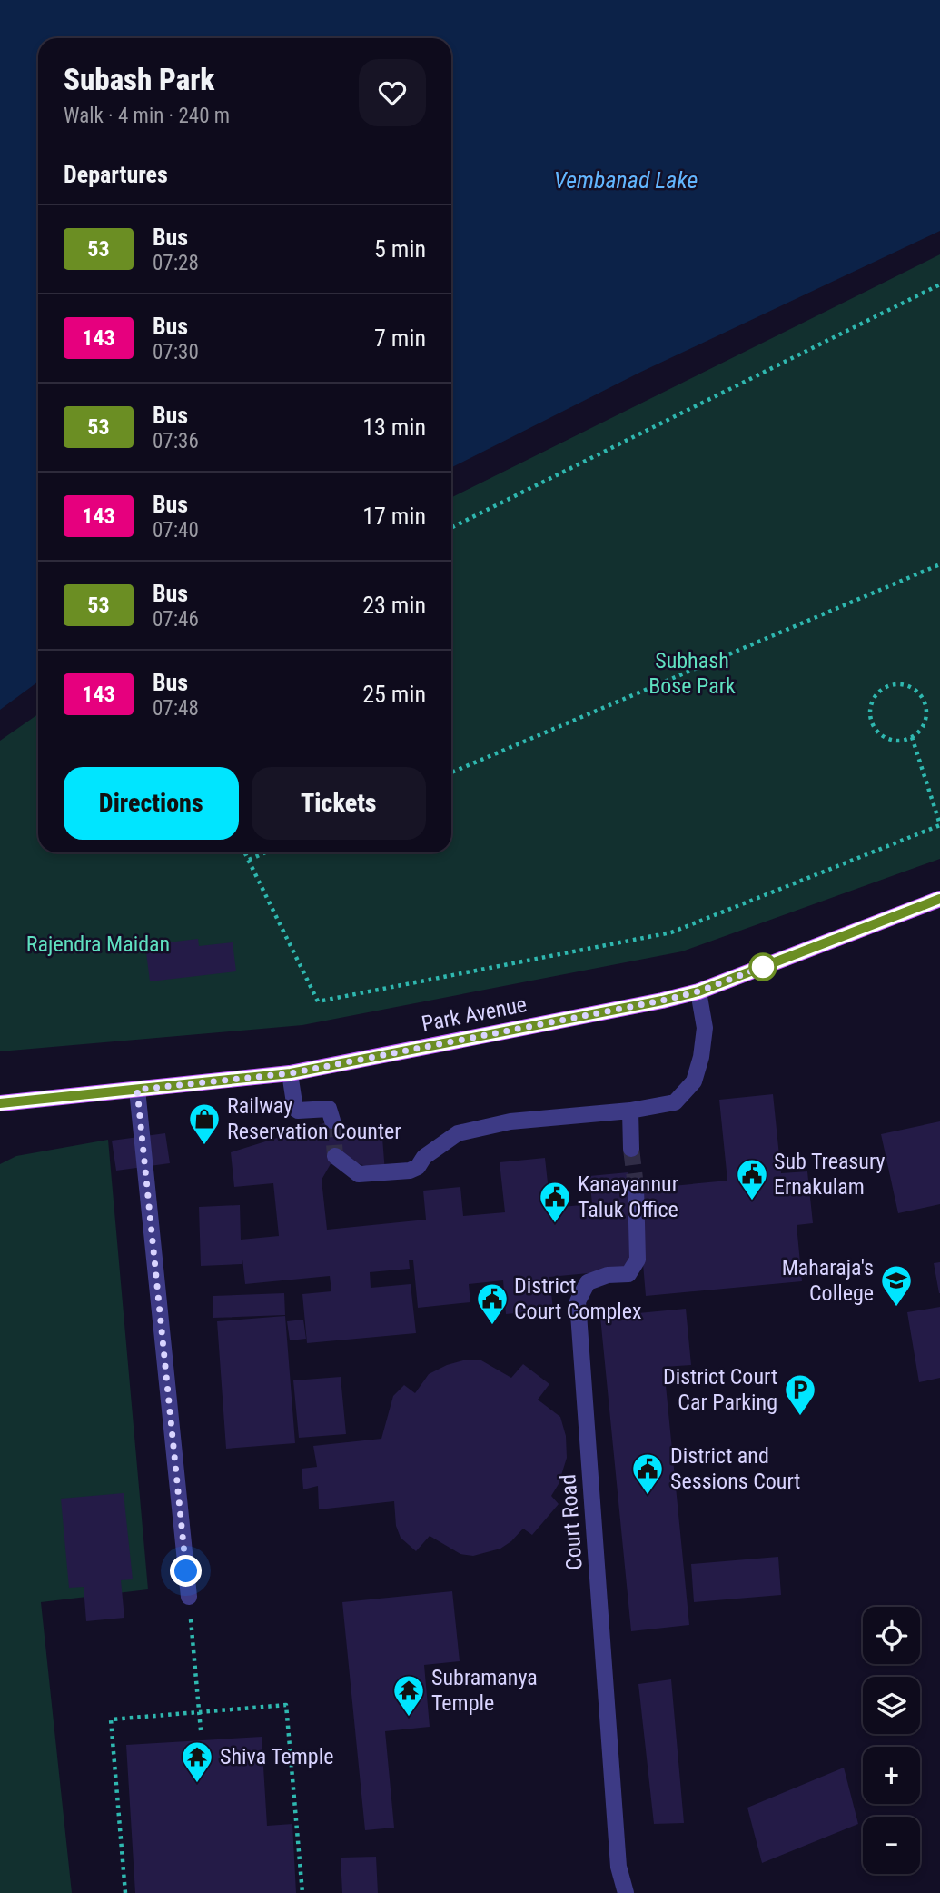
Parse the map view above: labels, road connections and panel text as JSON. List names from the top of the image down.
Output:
{
  "streets": {
    "main road": ["Park Avenue"],
    "street": ["Court Road"]
  },
  "water": ["Vembanad Lake"],
  "parks": ["Subhash Bose Park", "Rajendra Maidan"],
  "places": {
    "shop": ["Railway Reservation Counter"],
    "public building": [
      "Sub Treasury Ernakulam",
      "Kanayannur Taluk Office",
      "District Court Complex",
      "District and Sessions Court"
    ],
    "school or university": ["Maharaja's College"],
    "parking": ["District Court Car Parking"],
    "temple": ["Subramanya Temple", "Shiva Temple"]
  },
  "lines": ["bus line 53"],
  "page": {
    "heading": [
      ["Subash Park", "Walk · 4 min · 240 m"],
      "Departures"
    ],
    "list": [
      {
        "mark": "53",
        "name": "Bus",
        "note": "07:28",
        "value": "5 min"
      },
      {
        "mark": "143",
        "name": "Bus",
        "note": "07:30",
        "value": "7 min"
      },
      {
        "mark": "53",
        "name": "Bus",
        "note": "07:36",
        "value": "13 min"
      },
      {
        "mark": "143",
        "name": "Bus",
        "note": "07:40",
        "value": "17 min"
      },
      {
        "mark": "53",
        "name": "Bus",
        "note": "07:46",
        "value": "23 min"
      },
      {
        "mark": "143",
        "name": "Bus",
        "note": "07:48",
        "value": "25 min"
      }
    ],
    "buttons": ["Directions", "Tickets"],
    "map_buttons": ["+", "−"]
  }
}
